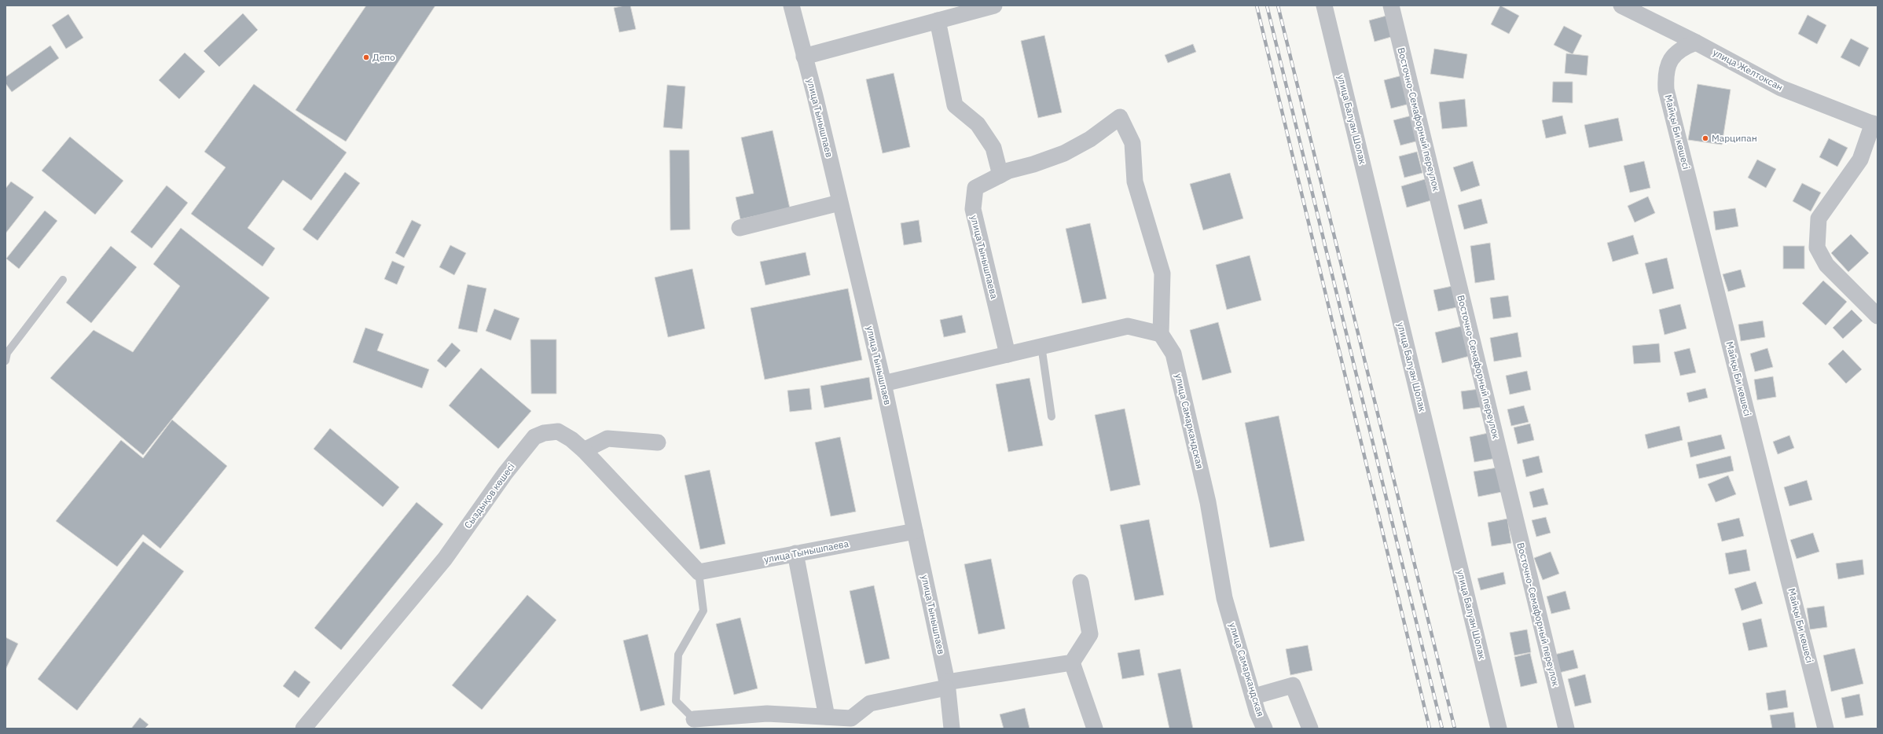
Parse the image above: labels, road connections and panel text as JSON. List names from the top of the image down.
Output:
{
  "streets": {
    "street": [
      "улица Желтоксан",
      "улица Тынышпаев",
      "улица Балуан Шолак",
      "Восточно-Семафорный переулок",
      "Майқы Би көшесі",
      "улица Тынышпаева",
      "улица Самаркандская",
      "Сыздықов көшесі"
    ]
  },
  "crossings": [
    ["улица Желтоксан", "Майқы Би көшесі"],
    ["улица Тынышпаев", "улица Тынышпаева"],
    ["улица Тынышпаева", "улица Самаркандская"],
    ["улица Тынышпаева", "Сыздықов көшесі"]
  ],
  "places": ["Депо", "Марципан"]
}
